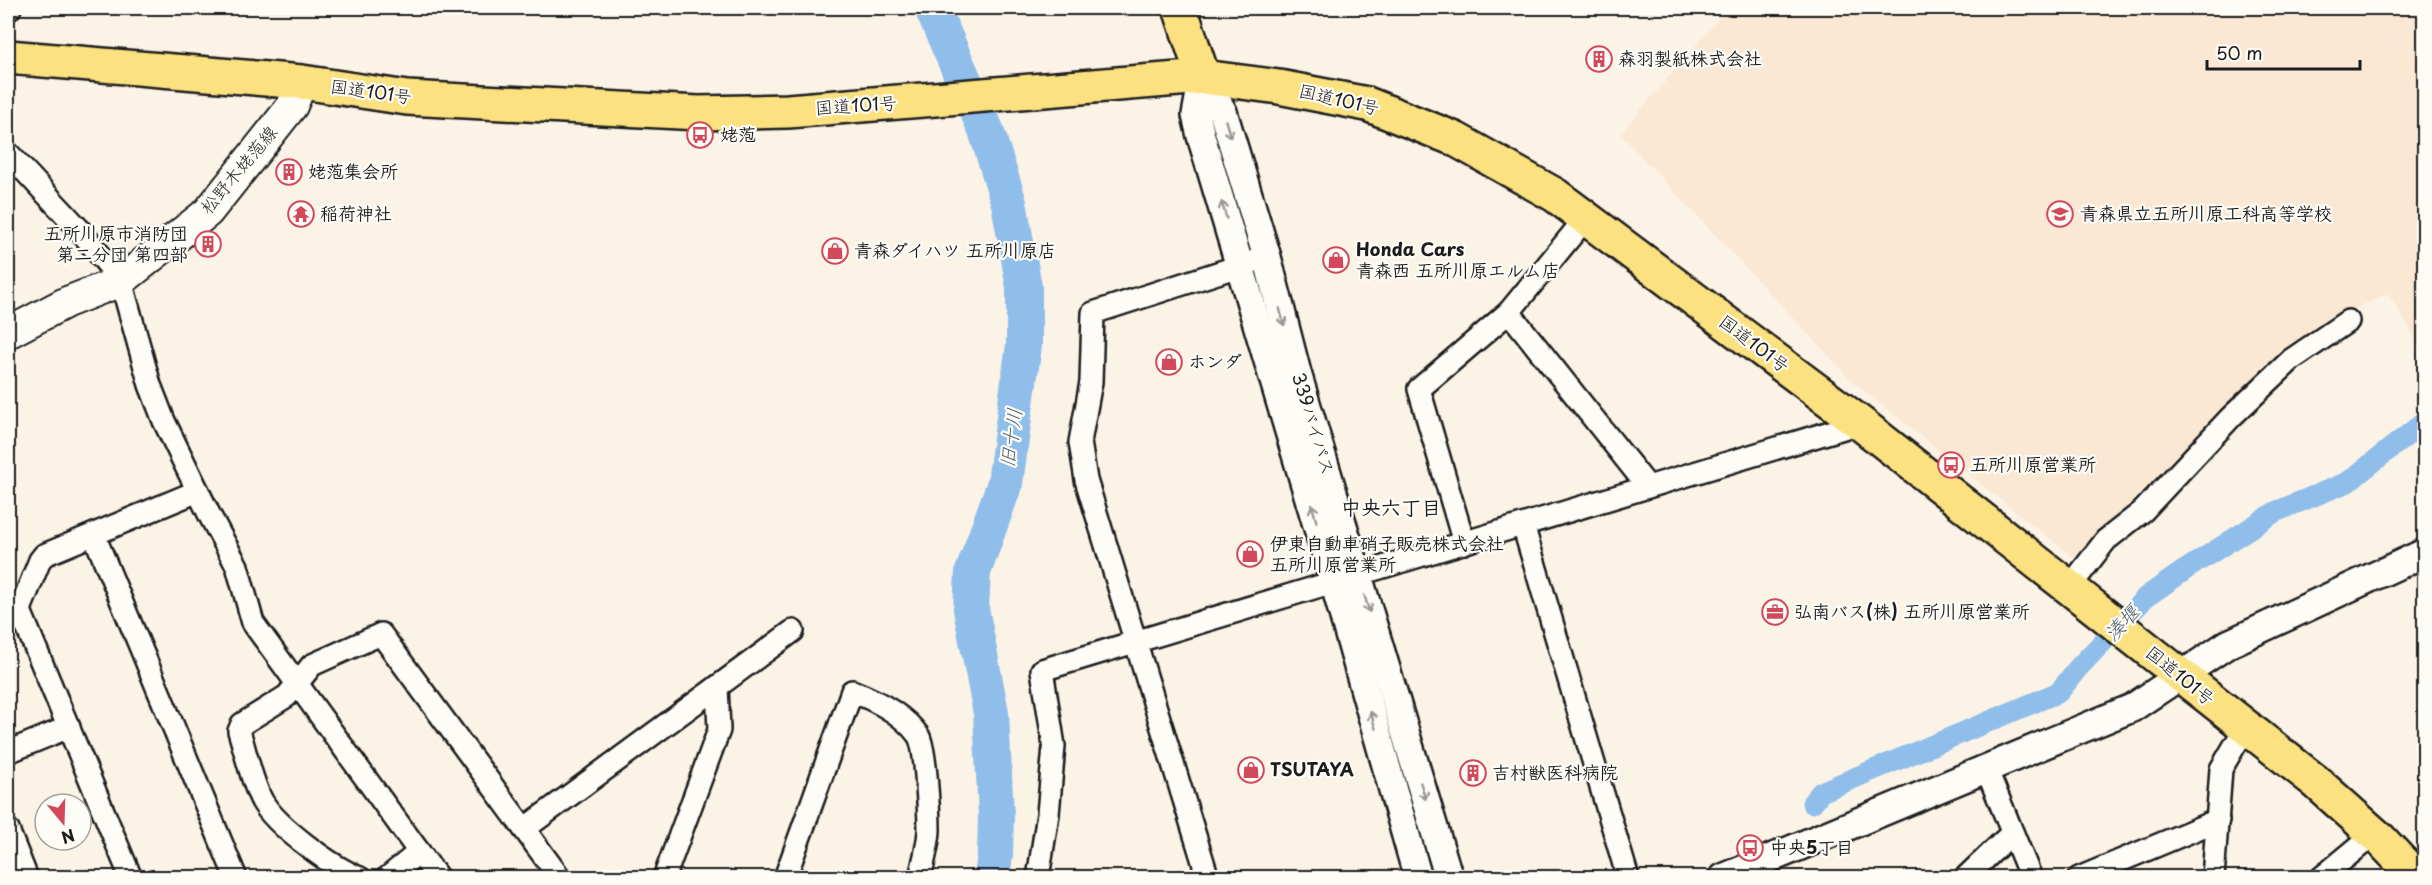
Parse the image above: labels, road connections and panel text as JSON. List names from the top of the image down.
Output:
{
  "streets": {
    "highway": ["国道101号"],
    "main road": ["松野木姥萢線"],
    "street": ["339バイパス"]
  },
  "crossings": [
    ["国道101号", "松野木姥萢線"],
    ["国道101号", "339バイパス"]
  ],
  "districts": ["中央六丁目"],
  "water": ["旧十川", "湊堰"],
  "places": {
    "building": [
      "森羽製紙株式会社",
      "姥萢集会所",
      "五所川原市消防団 第二分団 第四部",
      "吉村獣医科病院"
    ],
    "bus stop": ["姥萢", "五所川原営業所", "中央5丁目"],
    "temple": ["稲荷神社"],
    "school or university": ["青森県立五所川原工科高等学校"],
    "shop": [
      "青森ダイハツ 五所川原店",
      "Honda Cars 青森西 五所川原エルム店",
      "ホンダ",
      "伊東自動車硝子販売株式会社 五所川原営業所",
      "TSUTAYA"
    ],
    "office": ["弘南バス(株) 五所川原営業所"]
  },
  "scale_bar": "50 m",
  "north": "bottom"
}
